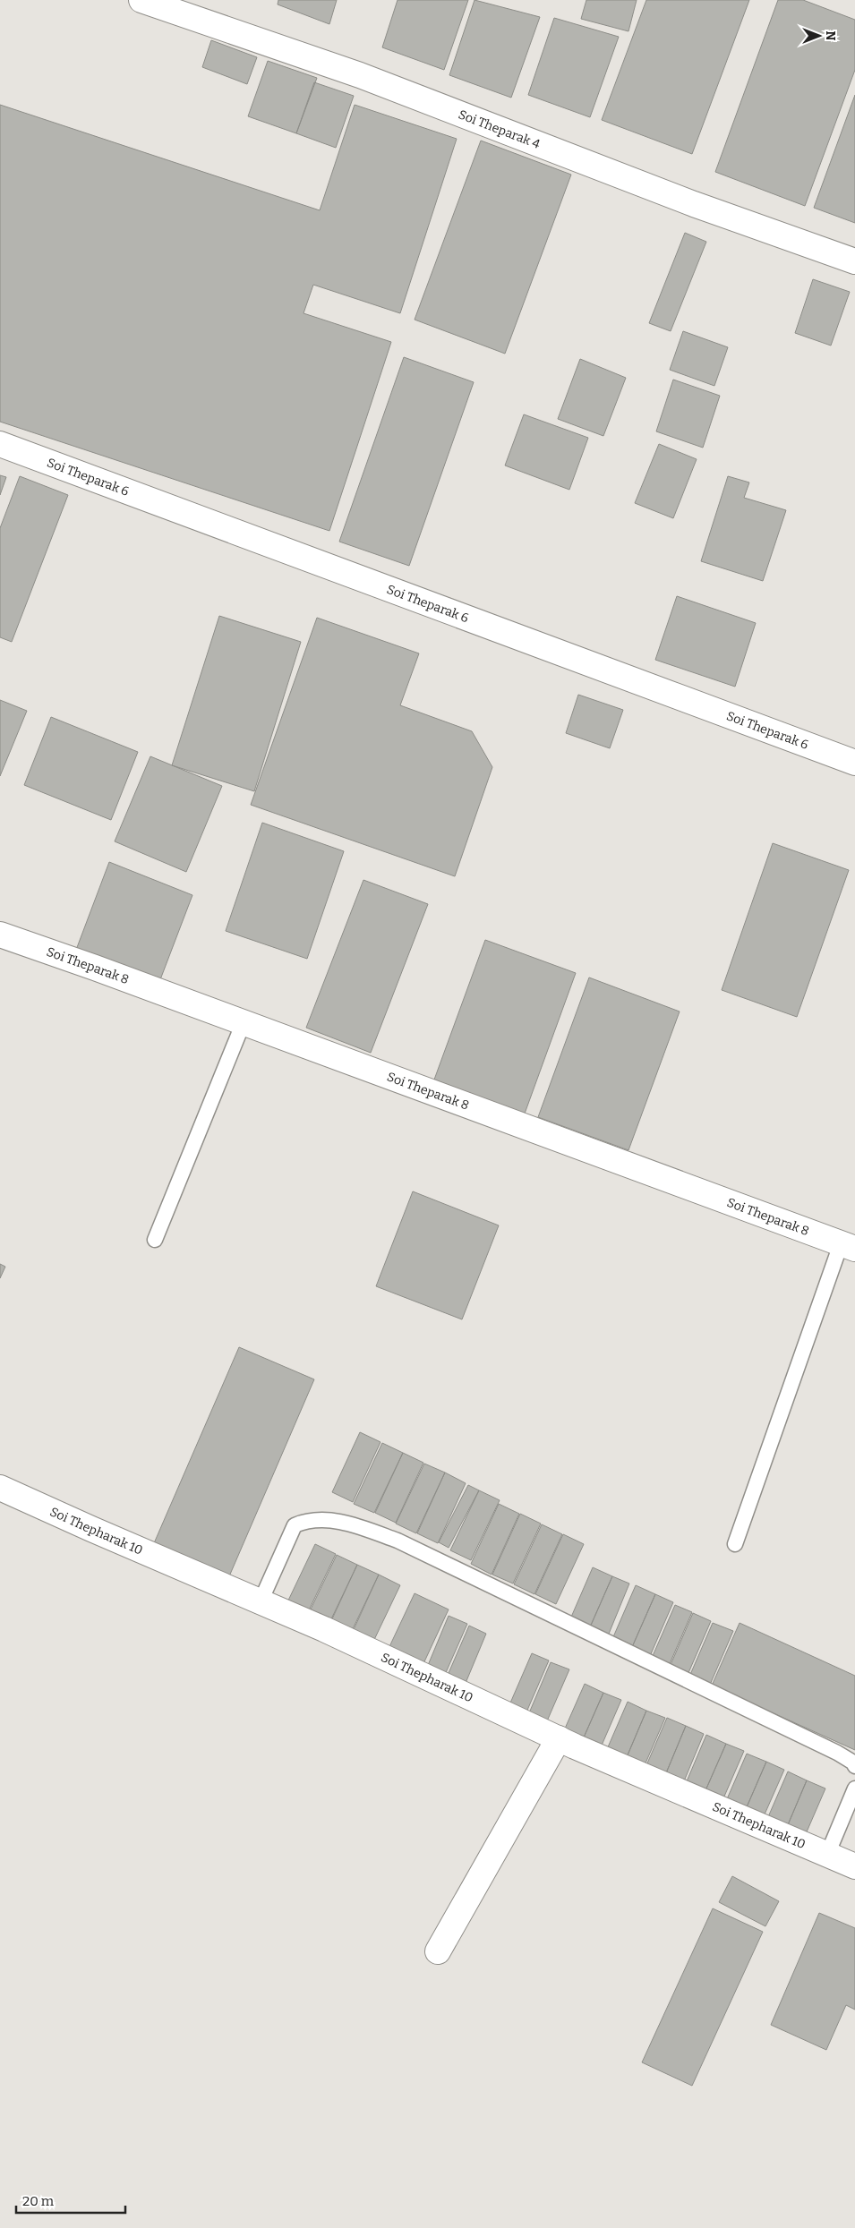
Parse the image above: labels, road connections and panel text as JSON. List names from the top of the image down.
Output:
{
  "streets": {
    "street": [
      "Soi Theparak 4",
      "Soi Theparak 6",
      "Soi Theparak 8",
      "Soi Thepharak 10"
    ]
  },
  "scale_bar": "20 m",
  "north": "right"
}
